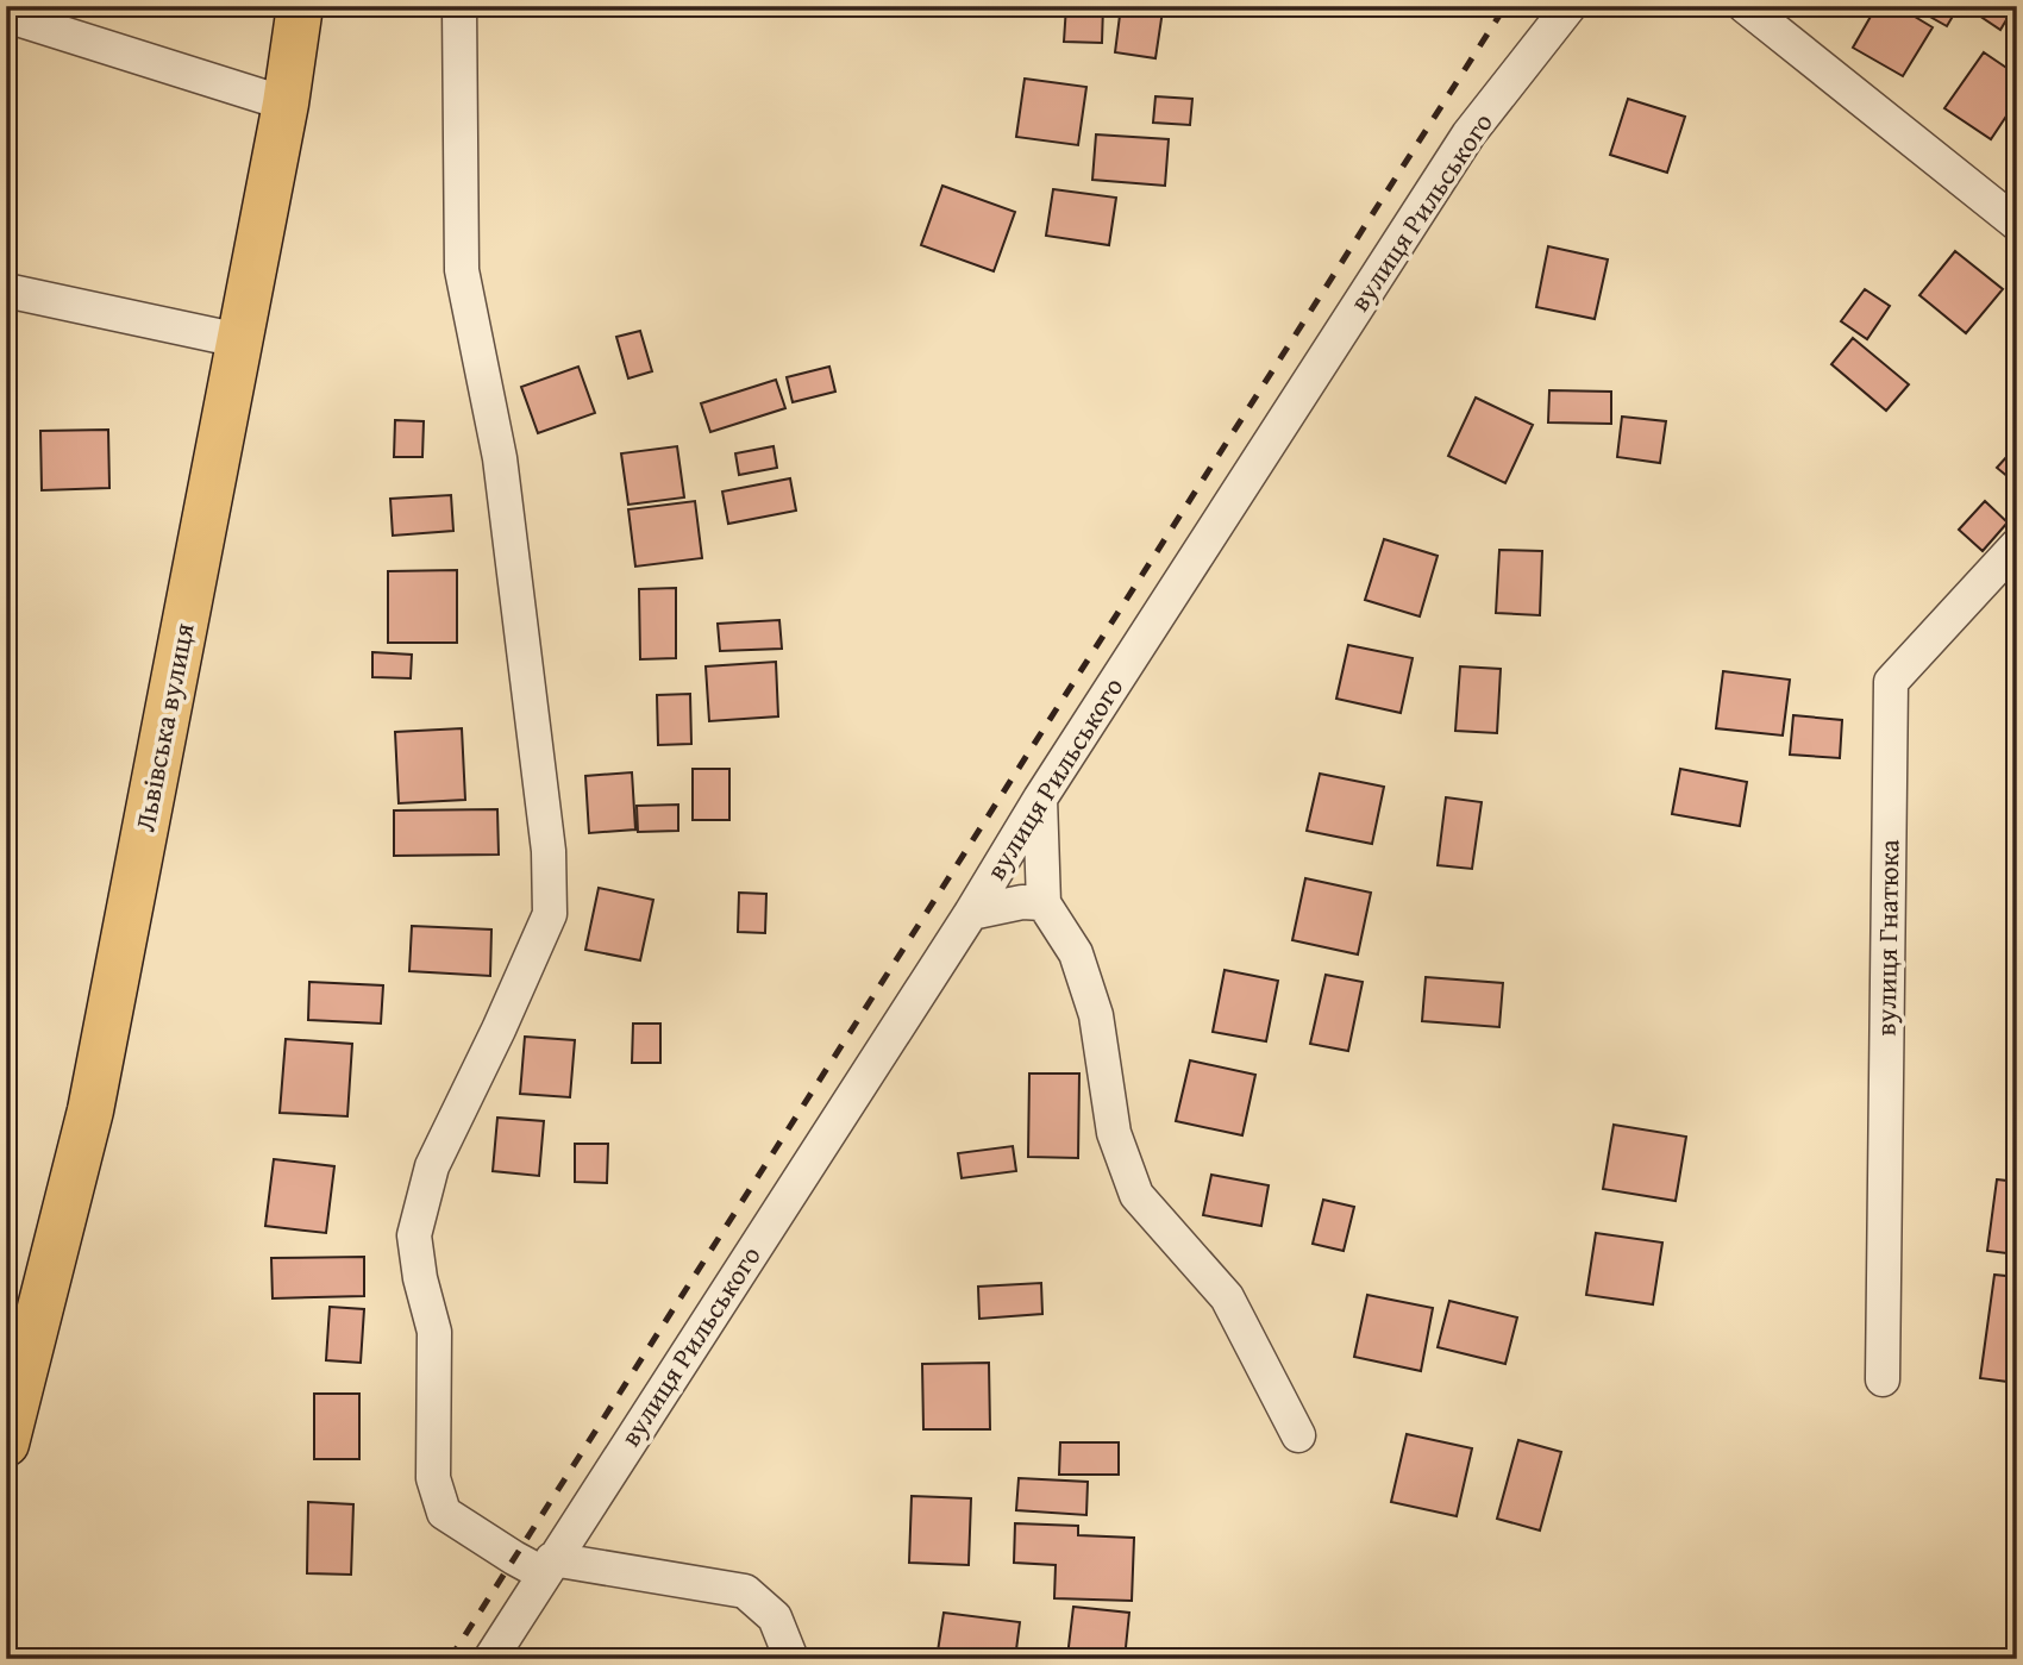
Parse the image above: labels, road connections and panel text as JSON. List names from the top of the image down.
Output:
{
  "streets": {
    "main road": ["Львівська вулиця"],
    "street": ["вулиця Рильського", "вулиця Гнатюка"]
  }
}
